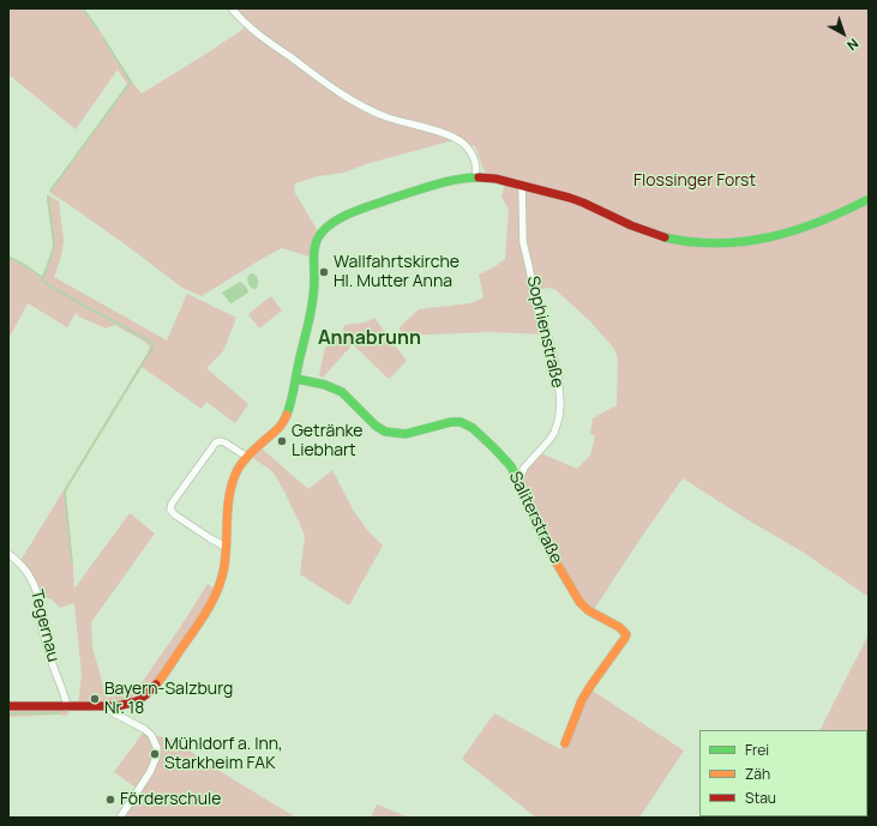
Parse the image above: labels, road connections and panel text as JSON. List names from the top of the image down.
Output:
{
  "streets": {
    "street": ["Sophienstraße", "Saliterstraße", "Tegernau"]
  },
  "crossings": [
    ["Sophienstraße", "Saliterstraße"]
  ],
  "districts": ["Annabrunn"],
  "parks": ["Flossinger Forst"],
  "places": [
    "Wallfahrtskirche Hl. Mutter Anna",
    "Getränke Liebhart",
    "Bayern-Salzburg Nr. 18",
    "Mühldorf a. Inn, Starkheim FAK",
    "Förderschule"
  ],
  "legend": ["Frei", "Zäh", "Stau"],
  "north": "bottom right"
}
